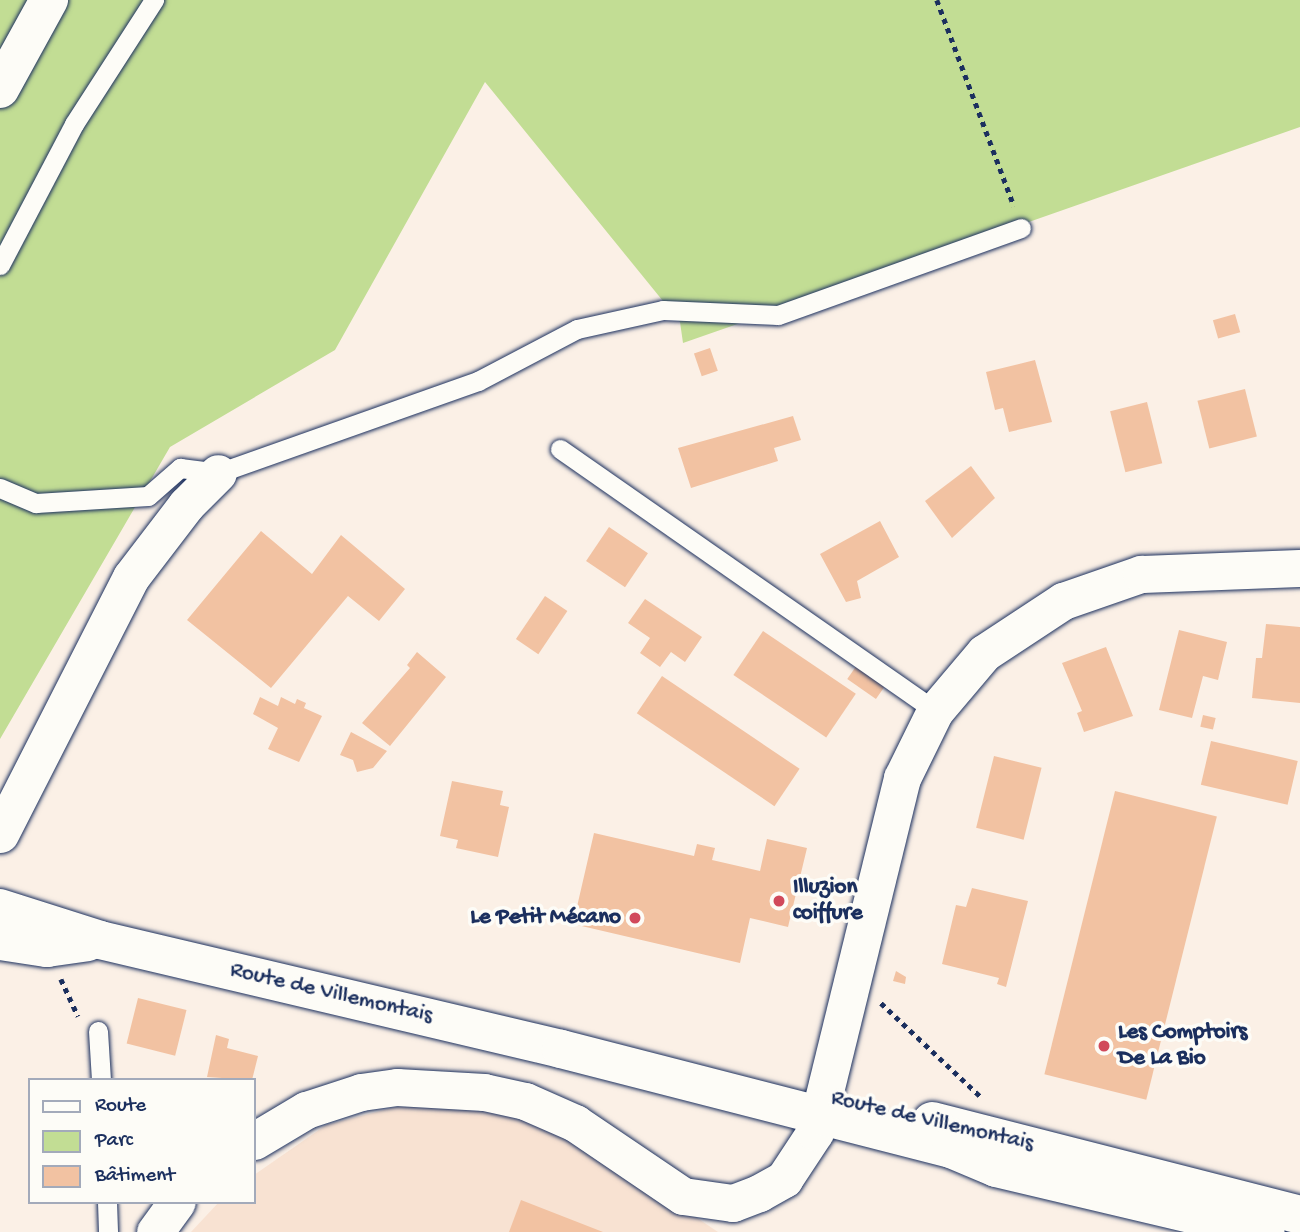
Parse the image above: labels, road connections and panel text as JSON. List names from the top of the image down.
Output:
{
  "streets": {
    "main road": ["Route de Villemontais"]
  },
  "places": ["Illuzion coiffure", "Le Petit Mécano", "Les Comptoirs De La Bio"],
  "legend": ["Route", "Parc", "Bâtiment"]
}
